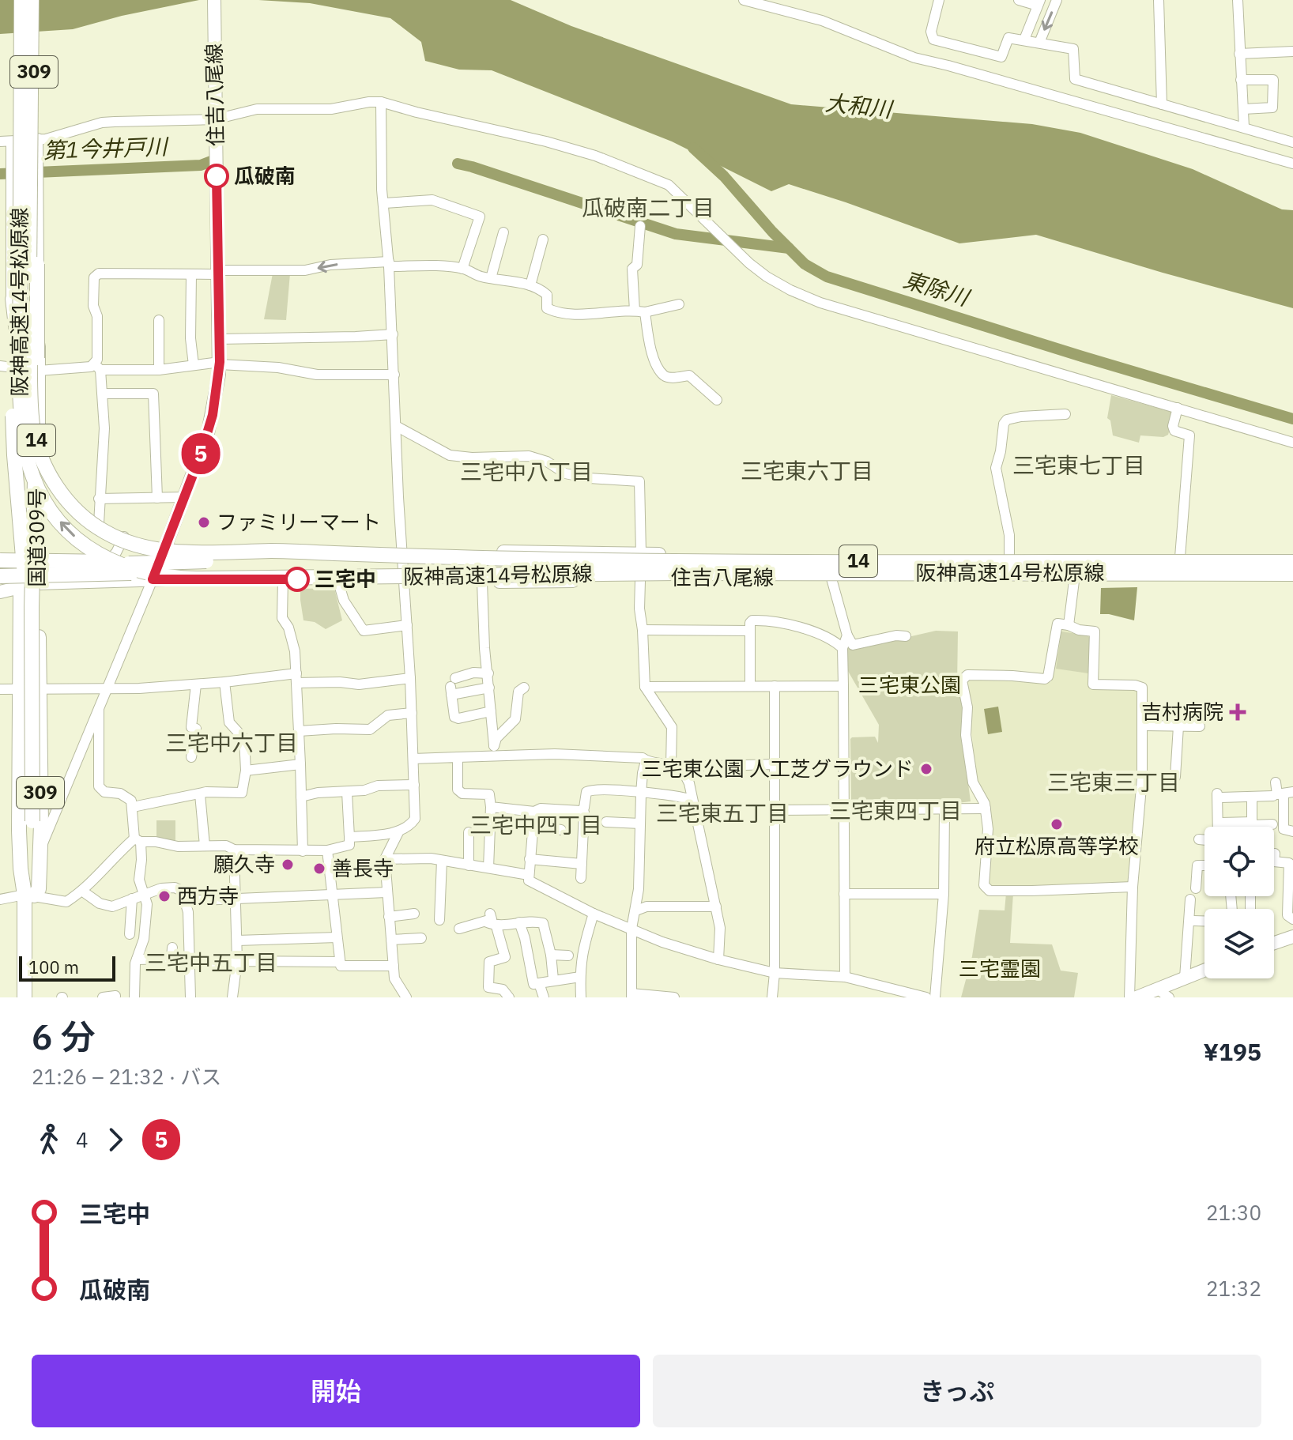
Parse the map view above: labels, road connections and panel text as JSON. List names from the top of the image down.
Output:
{
  "streets": {
    "highway": [
      "309",
      "阪神高速14号松原線",
      "14",
      "国道309号"
    ],
    "main road": ["住吉八尾線"]
  },
  "crossings": [
    ["住吉八尾線", "阪神高速14号松原線"],
    ["住吉八尾線", "国道309号"],
    ["阪神高速14号松原線", "国道309号"]
  ],
  "districts": [
    "瓜破南二丁目",
    "三宅東七丁目",
    "三宅東六丁目",
    "三宅中八丁目",
    "三宅中六丁目",
    "三宅東三丁目",
    "三宅東四丁目",
    "三宅東五丁目",
    "三宅中四丁目",
    "三宅中五丁目"
  ],
  "water": ["大和川", "第1今井戸川", "東除川"],
  "parks": ["三宅東公園", "三宅霊園"],
  "places": {
    "other": [
      "瓜破南",
      "ファミリーマート",
      "三宅中",
      "三宅東公園 人工芝グラウンド",
      "府立松原高等学校",
      "願久寺",
      "善長寺",
      "西方寺"
    ],
    "health": ["吉村病院"]
  },
  "lines": ["bus line 5"],
  "scale_bar": "100 m",
  "page": {
    "on_map": "5",
    "scale": "100 m",
    "heading": ["6 分", "21:26 – 21:32 · バス", "¥195"],
    "legs": ["4", "5"],
    "list": [
      {
        "name": "三宅中",
        "value": "21:30"
      },
      {
        "name": "瓜破南",
        "value": "21:32"
      }
    ],
    "buttons": ["開始", "きっぷ"]
  }
}
